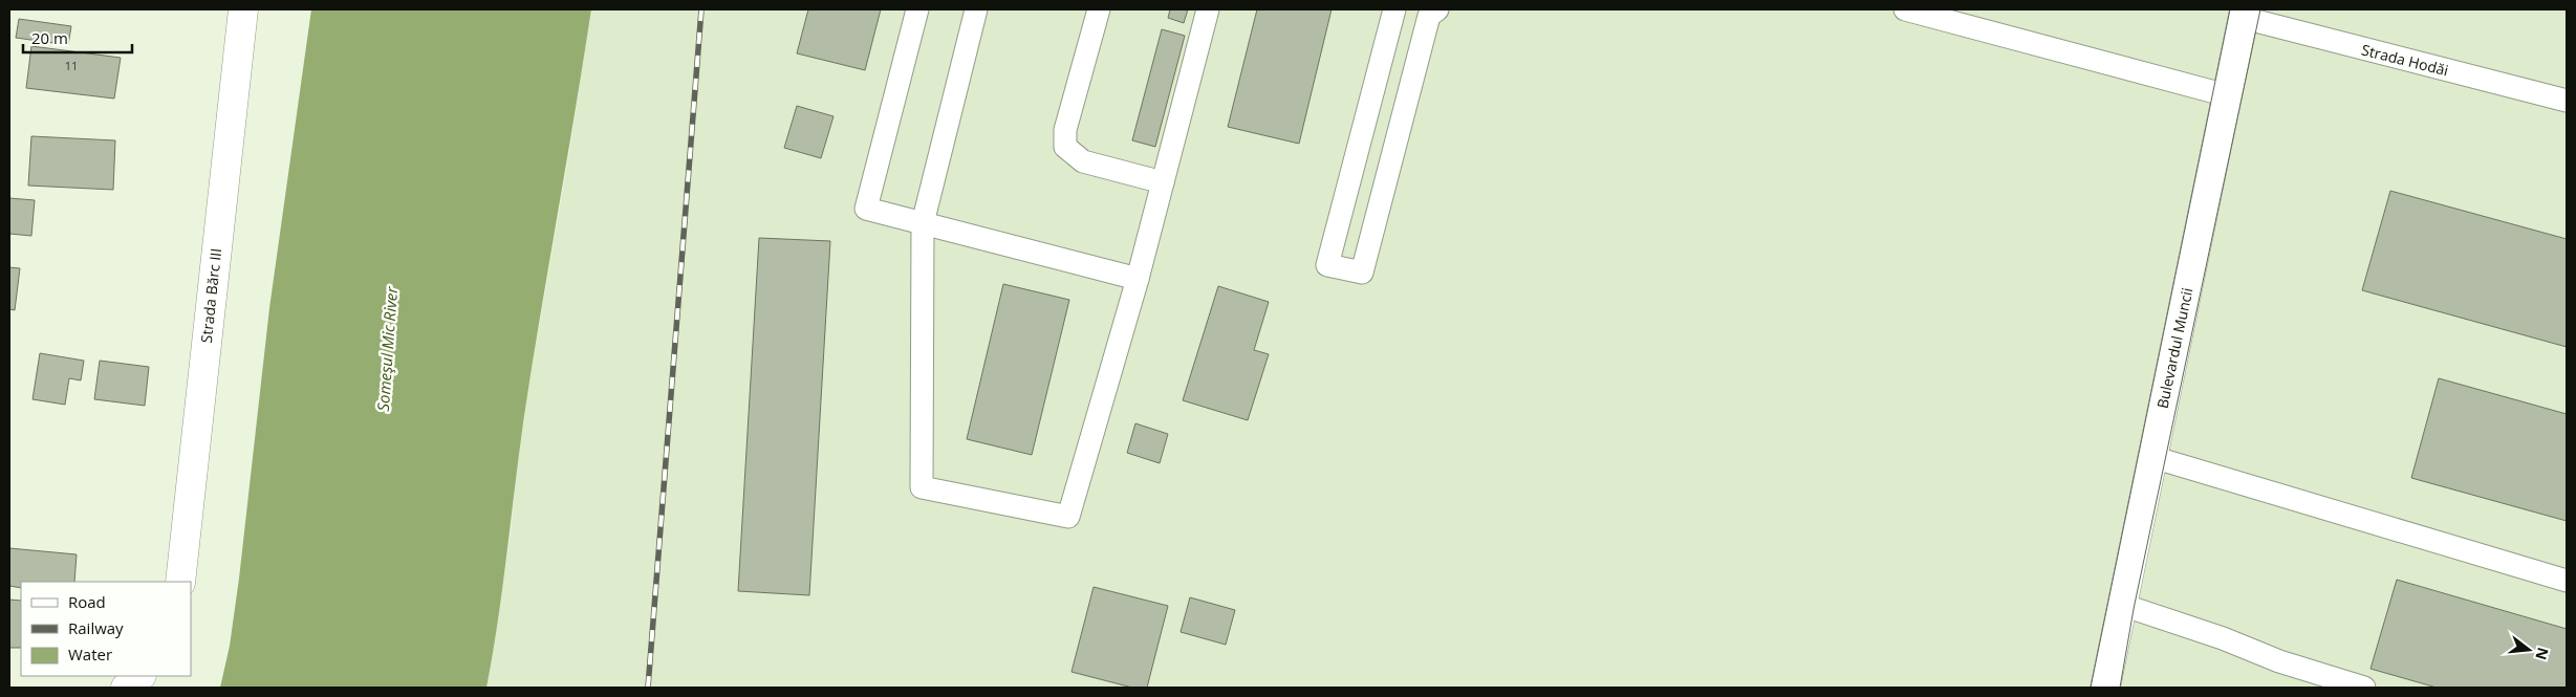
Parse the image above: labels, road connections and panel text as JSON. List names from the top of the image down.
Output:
{
  "streets": {
    "main road": ["Strada Bărc III", "Bulevardul Muncii"],
    "lane": ["Strada Hodăi"]
  },
  "crossings": [
    ["Strada Hodăi", "Bulevardul Muncii"]
  ],
  "water": ["Someşul Mic River"],
  "house_numbers": ["11"],
  "legend": ["Road", "Railway", "Water"],
  "scale_bar": "20 m",
  "north": "right"
}
